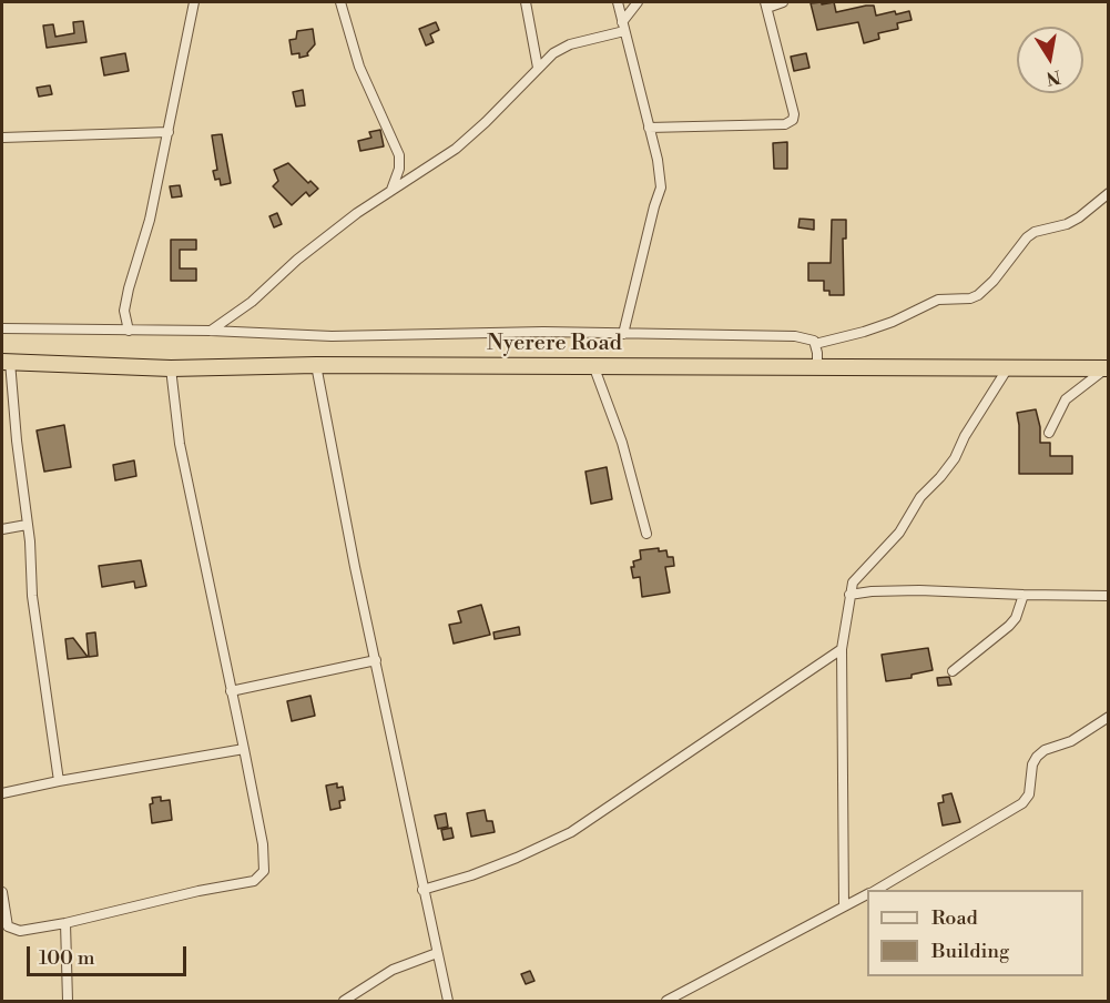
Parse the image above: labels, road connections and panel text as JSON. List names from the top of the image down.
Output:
{
  "streets": {
    "highway": ["Nyerere Road"]
  },
  "legend": ["Road", "Building"],
  "scale_bar": "100 m",
  "north": "bottom"
}
